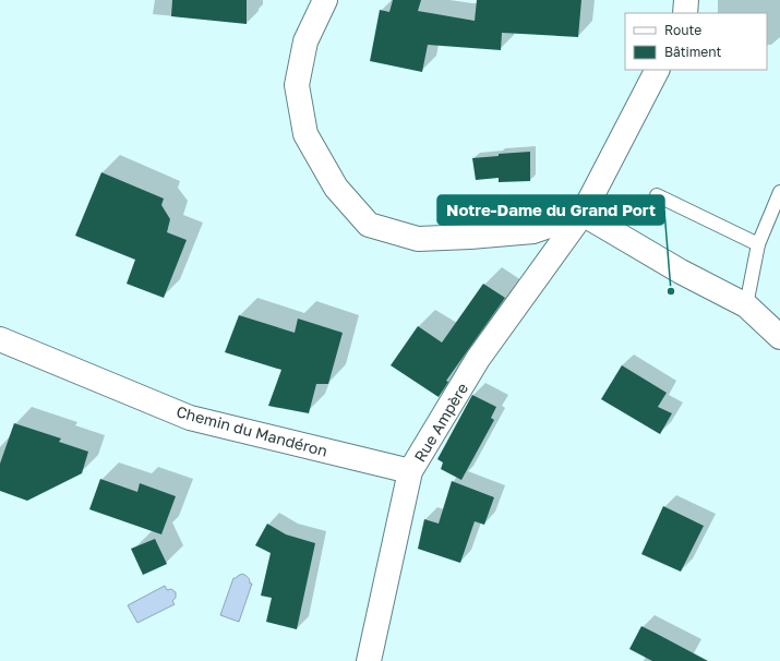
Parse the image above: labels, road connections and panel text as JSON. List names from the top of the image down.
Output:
{
  "streets": {
    "street": ["Rue Ampère", "Chemin du Mandéron"]
  },
  "crossings": [
    ["Rue Ampère", "Chemin du Mandéron"]
  ],
  "places": ["Notre-Dame du Grand Port"],
  "legend": ["Route", "Bâtiment"]
}
